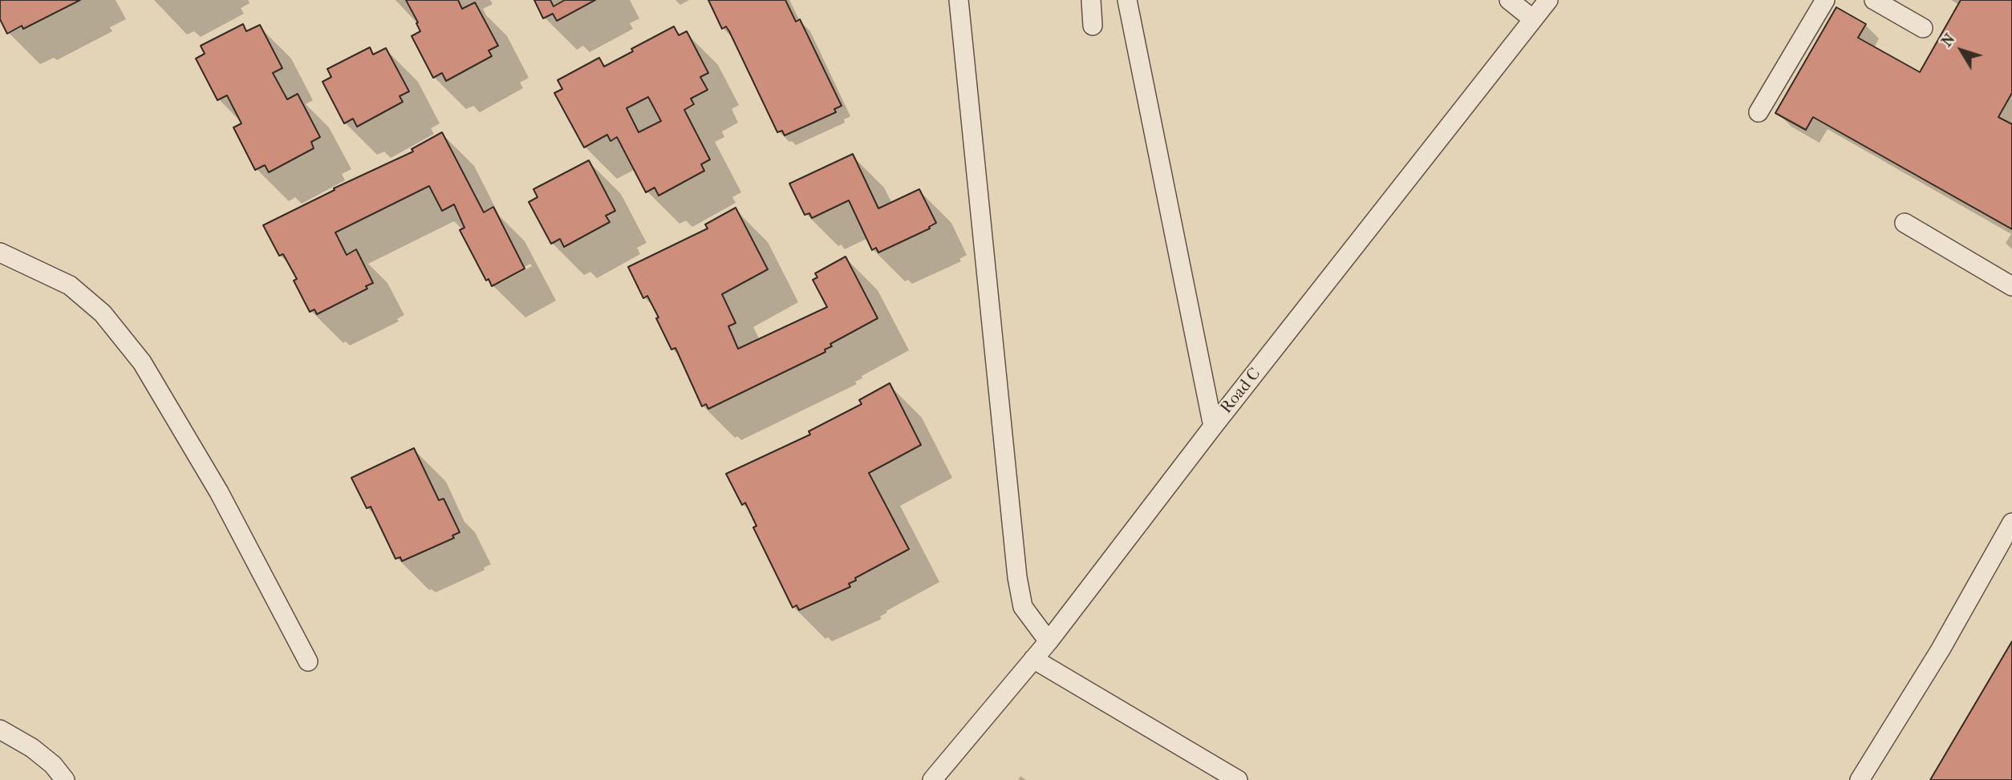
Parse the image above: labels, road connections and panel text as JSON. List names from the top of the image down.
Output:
{
  "streets": {
    "street": ["Road C"]
  },
  "north": "top left"
}
